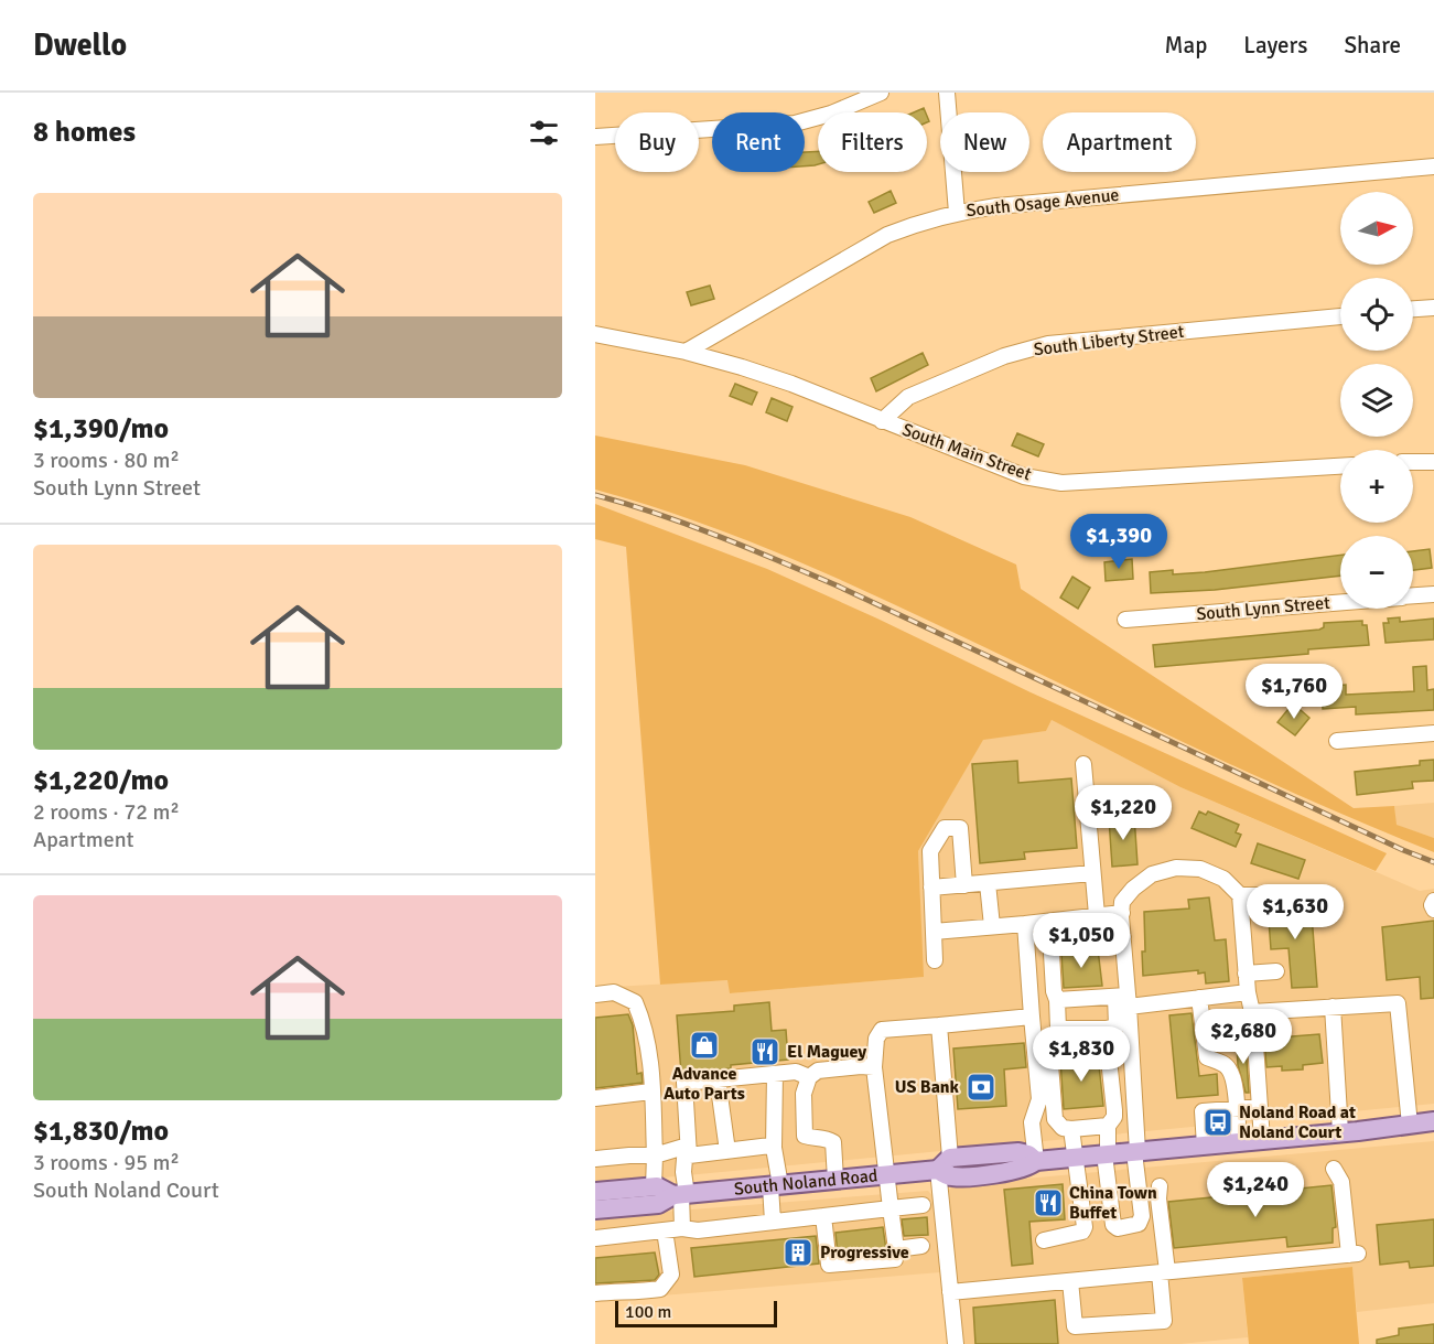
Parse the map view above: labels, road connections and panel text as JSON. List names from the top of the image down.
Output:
{
  "streets": {
    "main road": ["South Noland Road"],
    "street": [
      "South Osage Avenue",
      "South Liberty Street",
      "South Main Street",
      "South Lynn Street"
    ]
  },
  "crossings": [
    ["South Osage Avenue", "South Main Street"],
    ["South Liberty Street", "South Main Street"]
  ],
  "places": {
    "shop": ["Advance Auto Parts"],
    "restaurant": ["El Maguey", "China Town Buffet"],
    "bank": ["US Bank"],
    "bus stop": ["Noland Road at Noland Court"],
    "building": ["Progressive"]
  },
  "scale_bar": "100 m",
  "north": "right",
  "page": {
    "header": "Dwello",
    "nav": ["Map", "Layers", "Share"],
    "heading": "8 homes",
    "chip": [
      "Buy",
      "Rent",
      "Filters",
      "New",
      "Apartment"
    ],
    "list": [
      {
        "name": "$1,390/mo",
        "note": "3 rooms · 80 m² · South Lynn Street"
      },
      {
        "name": "$1,220/mo",
        "note": "2 rooms · 72 m² · Apartment"
      },
      {
        "name": "$1,830/mo",
        "note": "3 rooms · 95 m² · South Noland Court"
      }
    ],
    "map_buttons": ["+", "−"],
    "price": [
      "$1,390",
      "$1,760",
      "$1,220",
      "$1,630",
      "$1,050",
      "$2,680",
      "$1,830",
      "$1,240"
    ],
    "scale": "100 m"
  }
}
